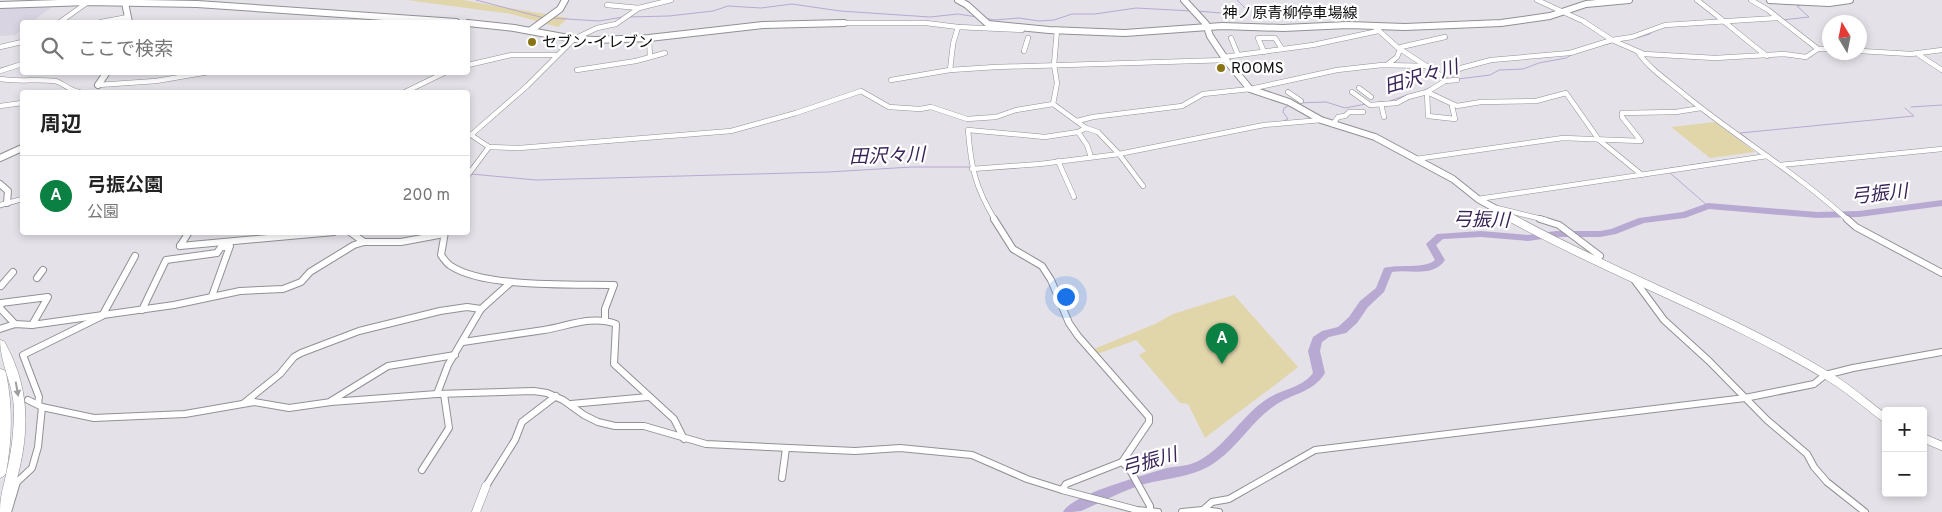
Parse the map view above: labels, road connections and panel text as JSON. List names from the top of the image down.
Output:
{
  "streets": {
    "street": ["神ノ原青柳停車場線"]
  },
  "water": ["田沢々川", "弓振川"],
  "places": ["セブン-イレブン", "ROOMS"],
  "north": "top",
  "page": {
    "search": "ここで検索",
    "heading": "周辺",
    "list": [
      {
        "mark": "A",
        "name": "弓振公園",
        "note": "公園",
        "value": "200 m"
      }
    ],
    "pins": "A",
    "map_buttons": ["+", "−"]
  }
}
